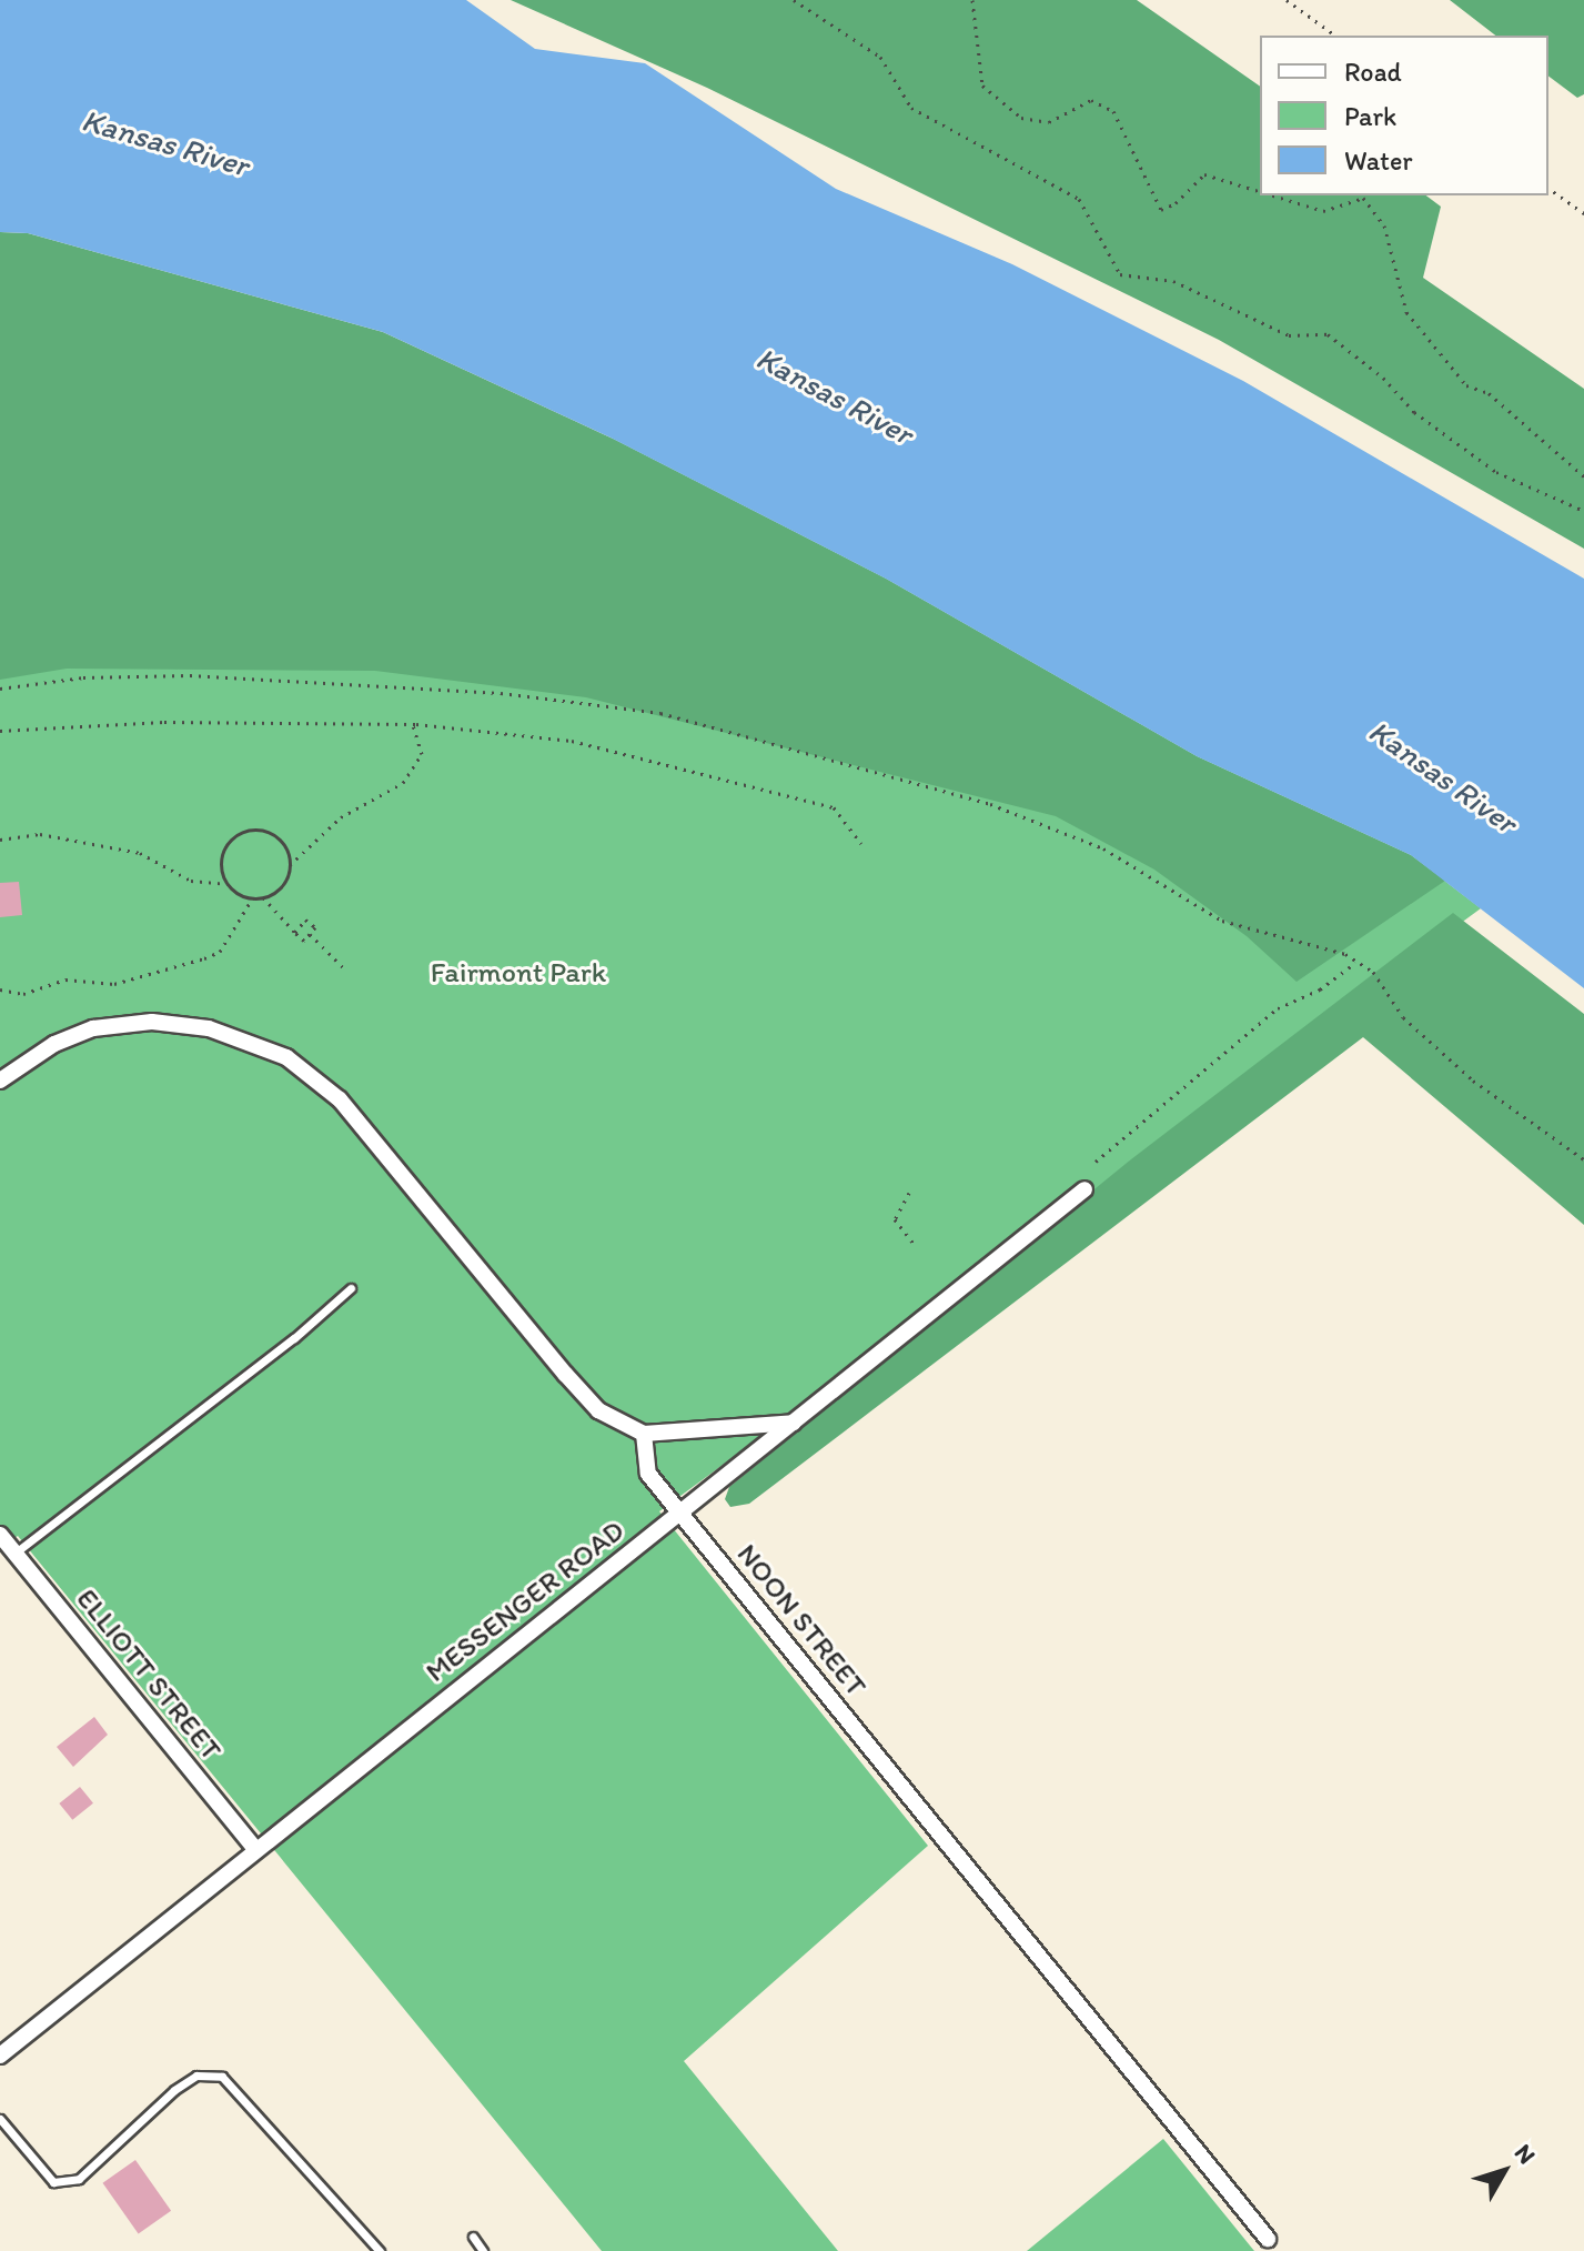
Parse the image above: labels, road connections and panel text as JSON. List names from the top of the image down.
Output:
{
  "streets": {
    "street": ["MESSENGER ROAD", "NOON STREET", "ELLIOTT STREET"]
  },
  "crossings": [
    ["MESSENGER ROAD", "NOON STREET"],
    ["MESSENGER ROAD", "ELLIOTT STREET"]
  ],
  "water": ["Kansas River"],
  "parks": ["Fairmont Park"],
  "legend": ["Road", "Park", "Water"],
  "north": "top right"
}
